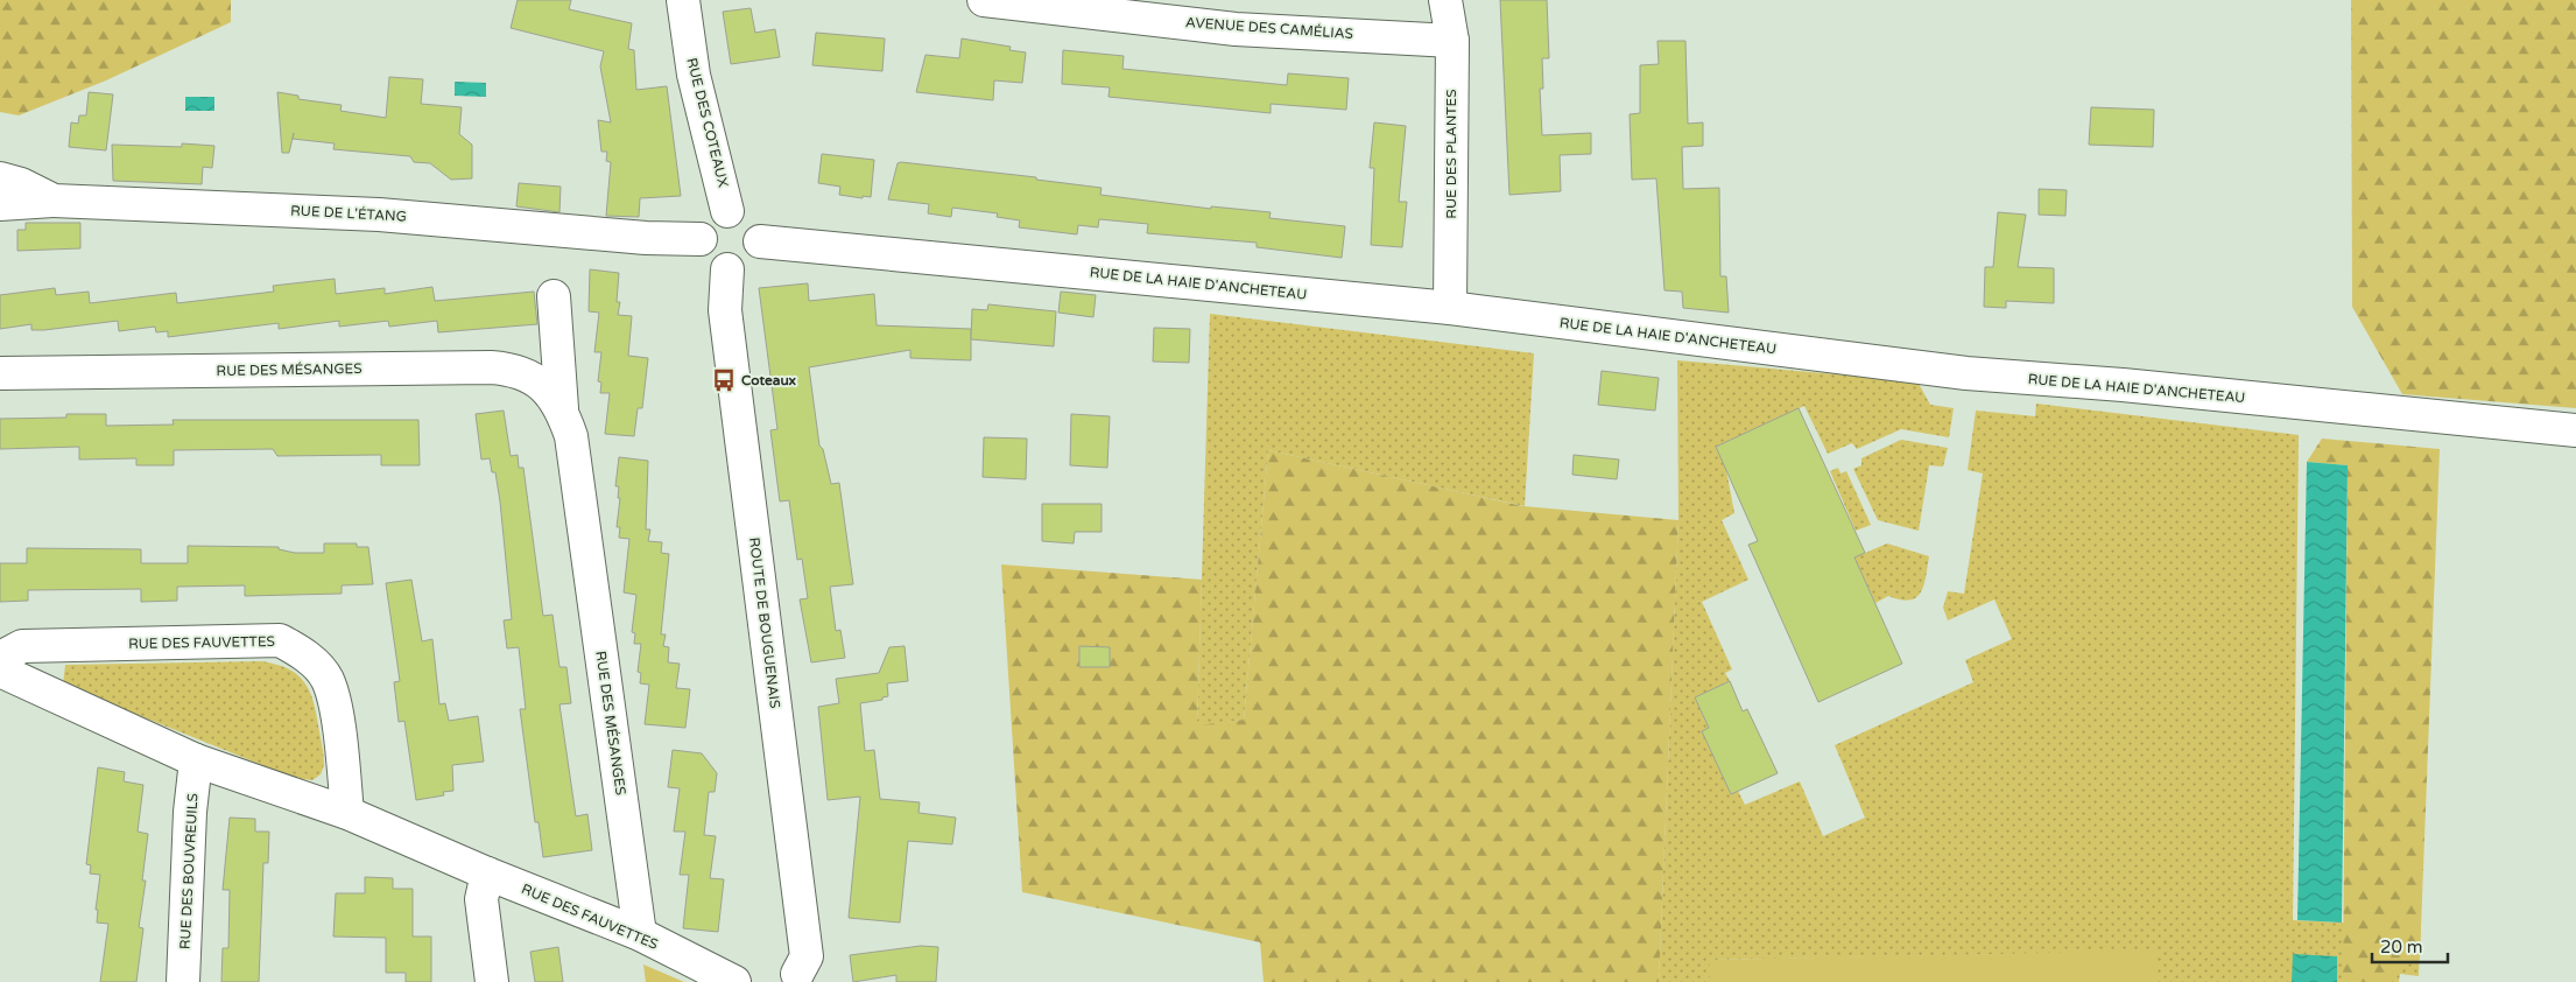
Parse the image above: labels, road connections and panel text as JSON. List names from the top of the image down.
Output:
{
  "streets": {
    "street": [
      "AVENUE DES CAMÉLIAS",
      "RUE DES COTEAUX",
      "RUE DES PLANTES",
      "RUE DE L'ÉTANG",
      "RUE DE LA HAIE D'ANCHETEAU",
      "RUE DES MÉSANGES",
      "ROUTE DE BOUGUENAIS",
      "RUE DES FAUVETTES",
      "RUE DES BOUVREUILS"
    ]
  },
  "crossings": [
    ["AVENUE DES CAMÉLIAS", "RUE DES PLANTES"],
    ["RUE DES COTEAUX", "RUE DE L'ÉTANG"],
    ["RUE DES COTEAUX", "RUE DE LA HAIE D'ANCHETEAU"],
    ["RUE DES COTEAUX", "ROUTE DE BOUGUENAIS"],
    ["RUE DES PLANTES", "RUE DE LA HAIE D'ANCHETEAU"],
    ["RUE DE L'ÉTANG", "RUE DE LA HAIE D'ANCHETEAU"],
    ["RUE DE L'ÉTANG", "ROUTE DE BOUGUENAIS"],
    ["RUE DE LA HAIE D'ANCHETEAU", "ROUTE DE BOUGUENAIS"],
    ["RUE DES MÉSANGES", "RUE DES FAUVETTES"],
    ["RUE DES FAUVETTES", "RUE DES BOUVREUILS"]
  ],
  "places": {
    "bus stop": ["Coteaux"]
  },
  "scale_bar": "20 m"
}
